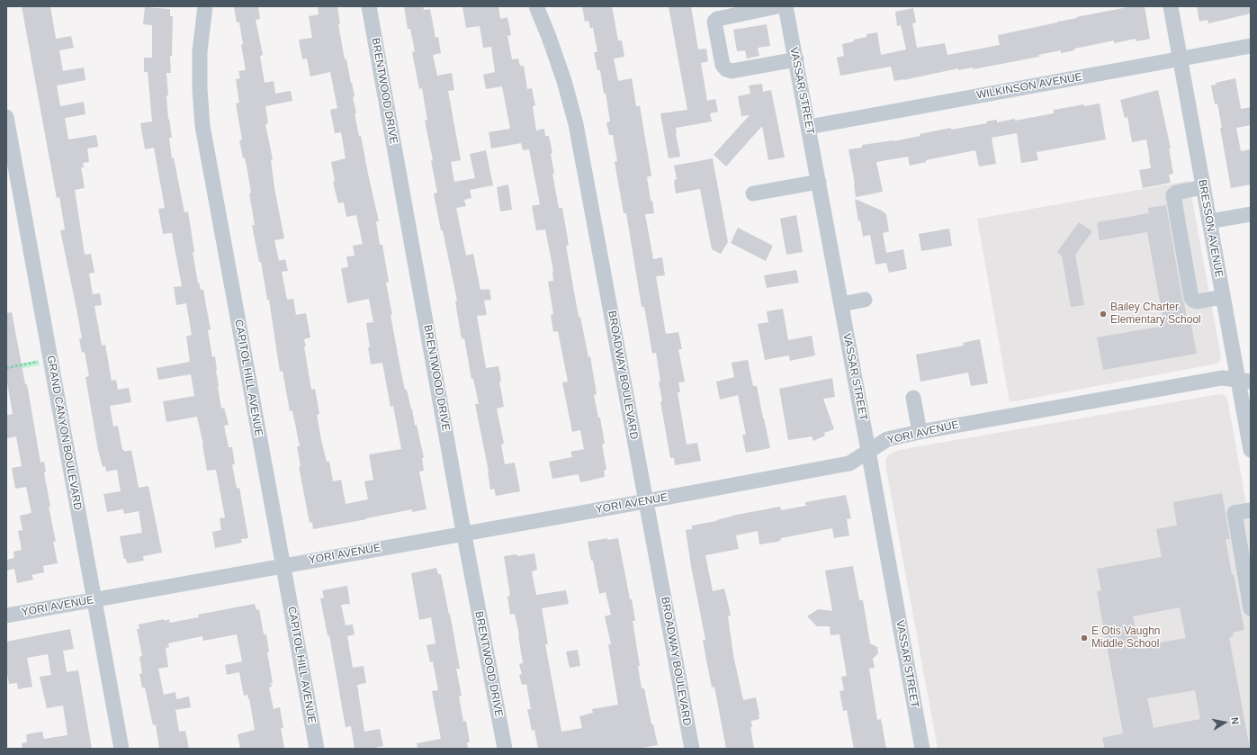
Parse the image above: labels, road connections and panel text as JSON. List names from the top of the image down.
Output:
{
  "streets": {
    "street": [
      "WILKINSON AVENUE",
      "BRENTWOOD DRIVE",
      "VASSAR STREET",
      "BRESSON AVENUE",
      "BROADWAY BOULEVARD",
      "CAPITOL HILL AVENUE",
      "GRAND CANYON BOULEVARD",
      "YORI AVENUE"
    ]
  },
  "crossings": [
    ["WILKINSON AVENUE", "VASSAR STREET"],
    ["WILKINSON AVENUE", "BRESSON AVENUE"],
    ["BRENTWOOD DRIVE", "YORI AVENUE"],
    ["VASSAR STREET", "YORI AVENUE"],
    ["BRESSON AVENUE", "YORI AVENUE"],
    ["BROADWAY BOULEVARD", "YORI AVENUE"],
    ["CAPITOL HILL AVENUE", "YORI AVENUE"],
    ["GRAND CANYON BOULEVARD", "YORI AVENUE"]
  ],
  "places": ["Bailey Charter Elementary School", "E Otis Vaughn Middle School"],
  "north": "right"
}
